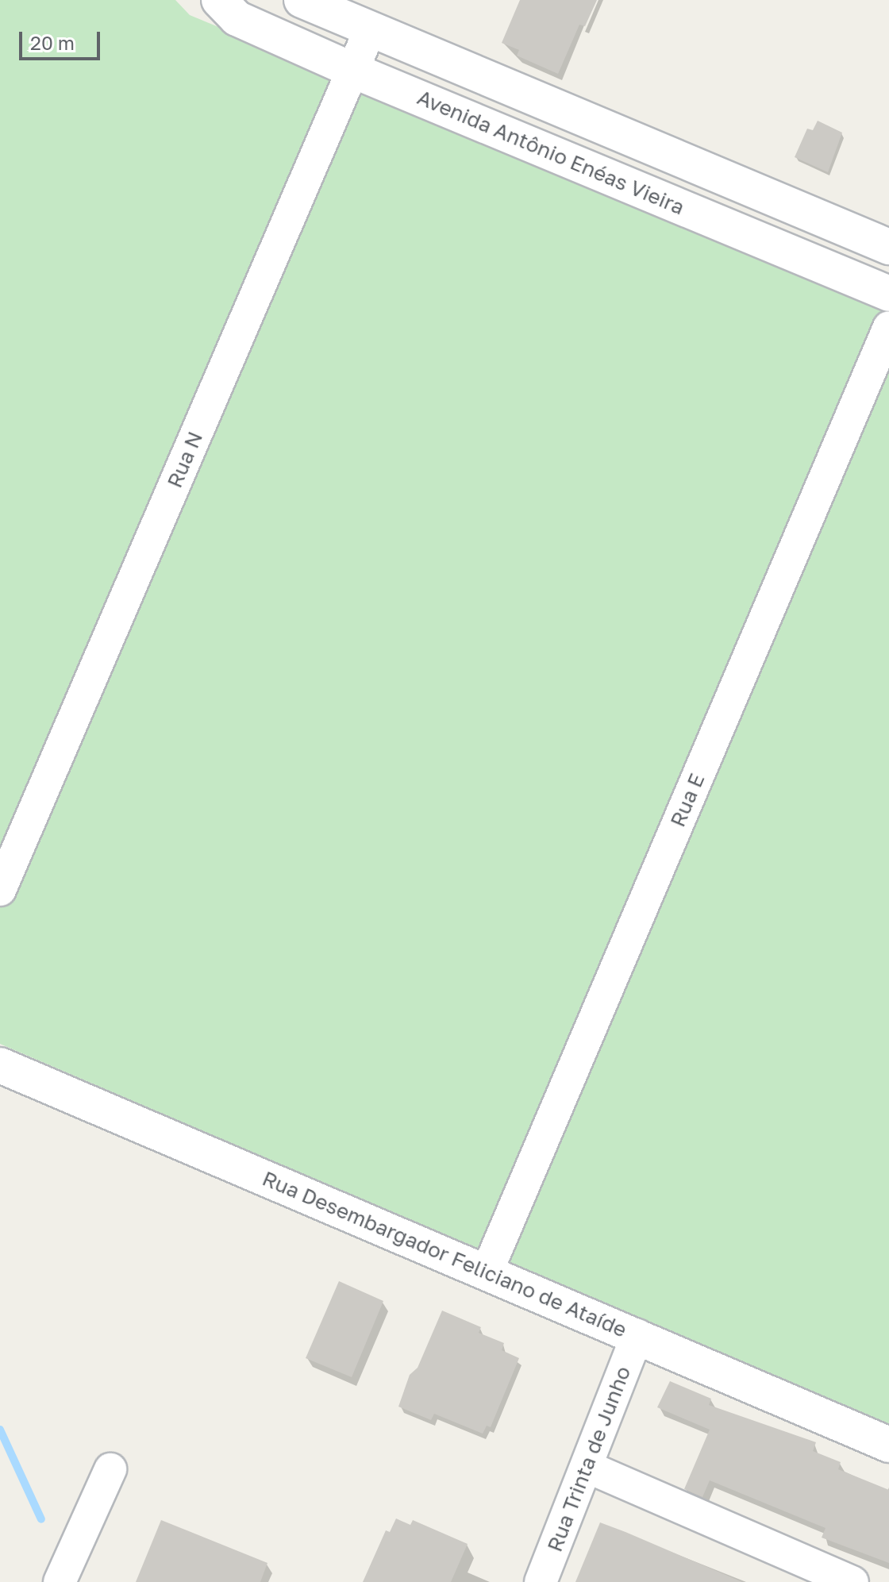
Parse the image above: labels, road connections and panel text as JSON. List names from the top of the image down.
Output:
{
  "streets": {
    "street": [
      "Avenida Antônio Enéas Vieira",
      "Rua N",
      "Rua E",
      "Rua Desembargador Feliciano de Ataíde",
      "Rua Trinta de Junho"
    ]
  },
  "crossings": [
    ["Avenida Antônio Enéas Vieira", "Rua N"],
    ["Rua E", "Rua Desembargador Feliciano de Ataíde"],
    ["Rua Desembargador Feliciano de Ataíde", "Rua Trinta de Junho"]
  ],
  "scale_bar": "20 m"
}
